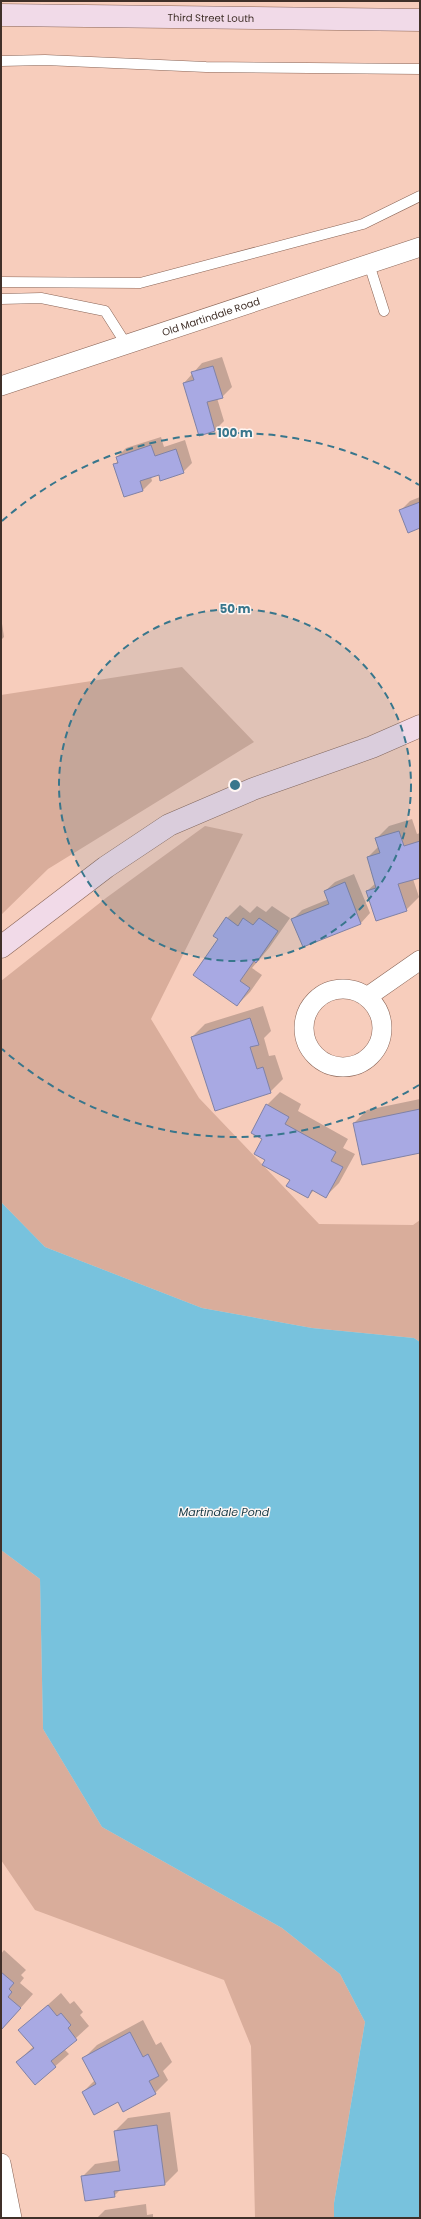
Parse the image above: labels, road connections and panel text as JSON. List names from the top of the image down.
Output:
{
  "streets": {
    "main road": ["Third Street Louth"],
    "street": ["Old Martindale Road"]
  },
  "water": ["Martindale Pond"],
  "rings": ["100 m", "50 m"]
}
